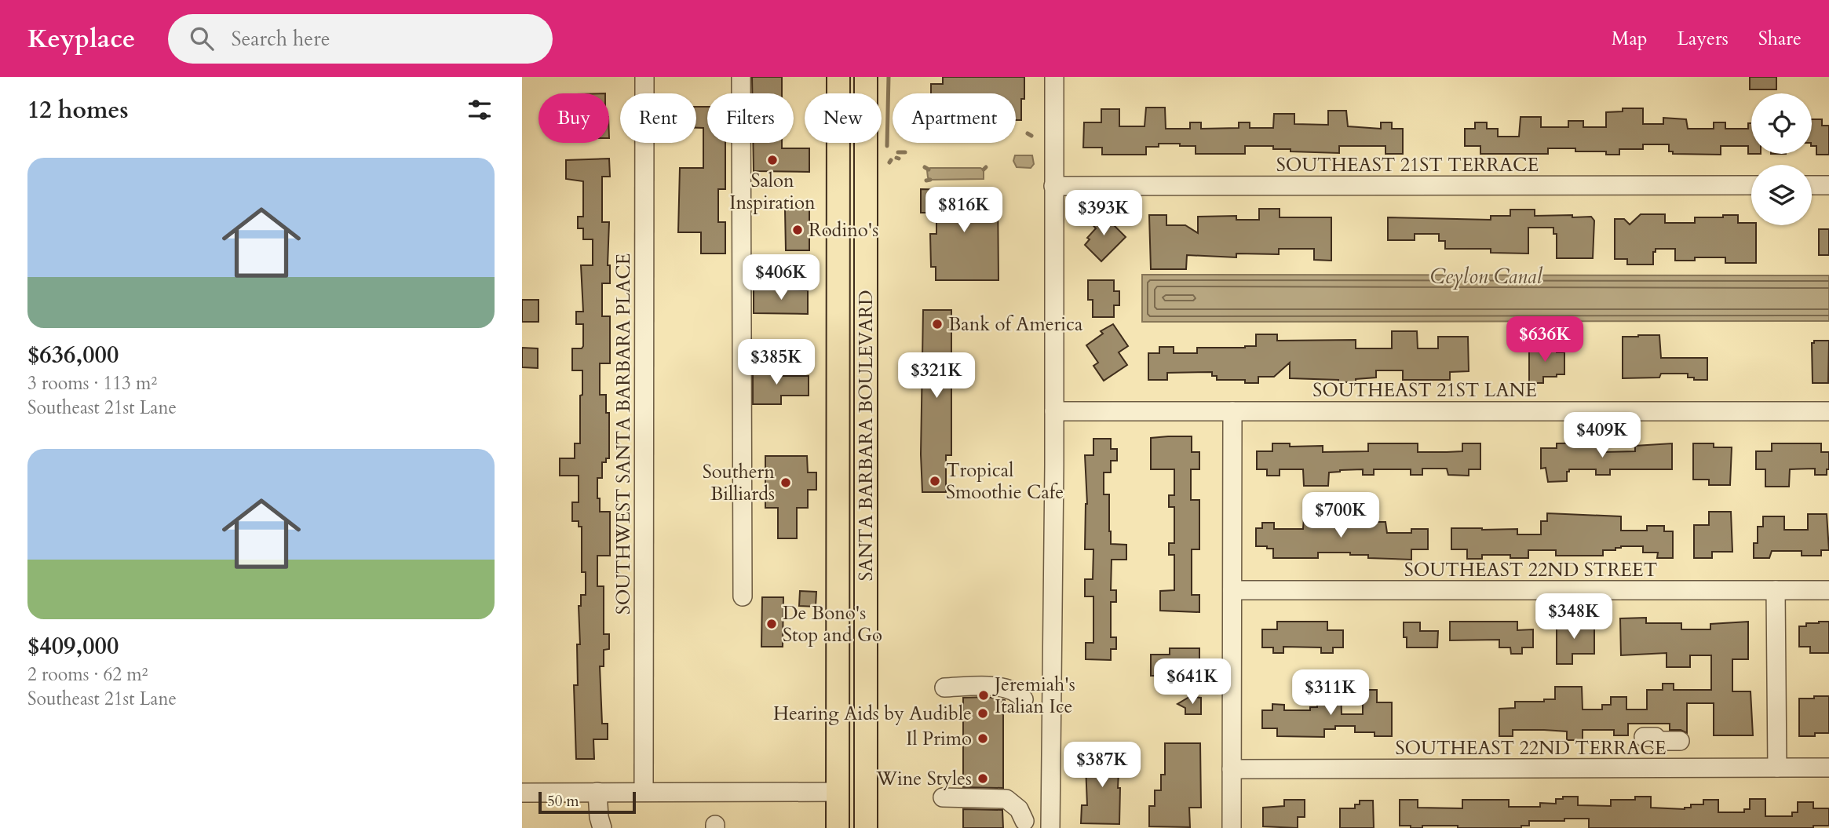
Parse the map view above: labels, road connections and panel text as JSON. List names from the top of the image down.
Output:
{
  "streets": {
    "main road": ["SANTA BARBARA BOULEVARD"],
    "street": [
      "SOUTHEAST 21ST TERRACE",
      "SOUTHEAST 21ST LANE",
      "SOUTHWEST SANTA BARBARA PLACE",
      "SOUTHEAST 22ND STREET",
      "SOUTHEAST 22ND TERRACE"
    ]
  },
  "water": ["Ceylon Canal"],
  "places": [
    "Salon Inspiration",
    "Rodino's",
    "Bank of America",
    "Tropical Smoothie Cafe",
    "Southern Billiards",
    "De Bono's Stop and Go",
    "Jeremiah's Italian Ice",
    "Hearing Aids by Audible",
    "Il Primo",
    "Wine Styles"
  ],
  "scale_bar": "50 m",
  "page": {
    "header": "Keyplace",
    "search": "Search here",
    "nav": ["Map", "Layers", "Share"],
    "heading": "12 homes",
    "chip": [
      "Buy",
      "Rent",
      "Filters",
      "New",
      "Apartment"
    ],
    "list": [
      {
        "name": "$636,000",
        "note": "3 rooms · 113 m² · Southeast 21st Lane"
      },
      {
        "name": "$409,000",
        "note": "2 rooms · 62 m² · Southeast 21st Lane"
      }
    ],
    "price": [
      "$816K",
      "$393K",
      "$406K",
      "$636K",
      "$385K",
      "$321K",
      "$409K",
      "$700K",
      "$348K",
      "$641K",
      "$311K",
      "$387K"
    ],
    "scale": "50 m"
  }
}
